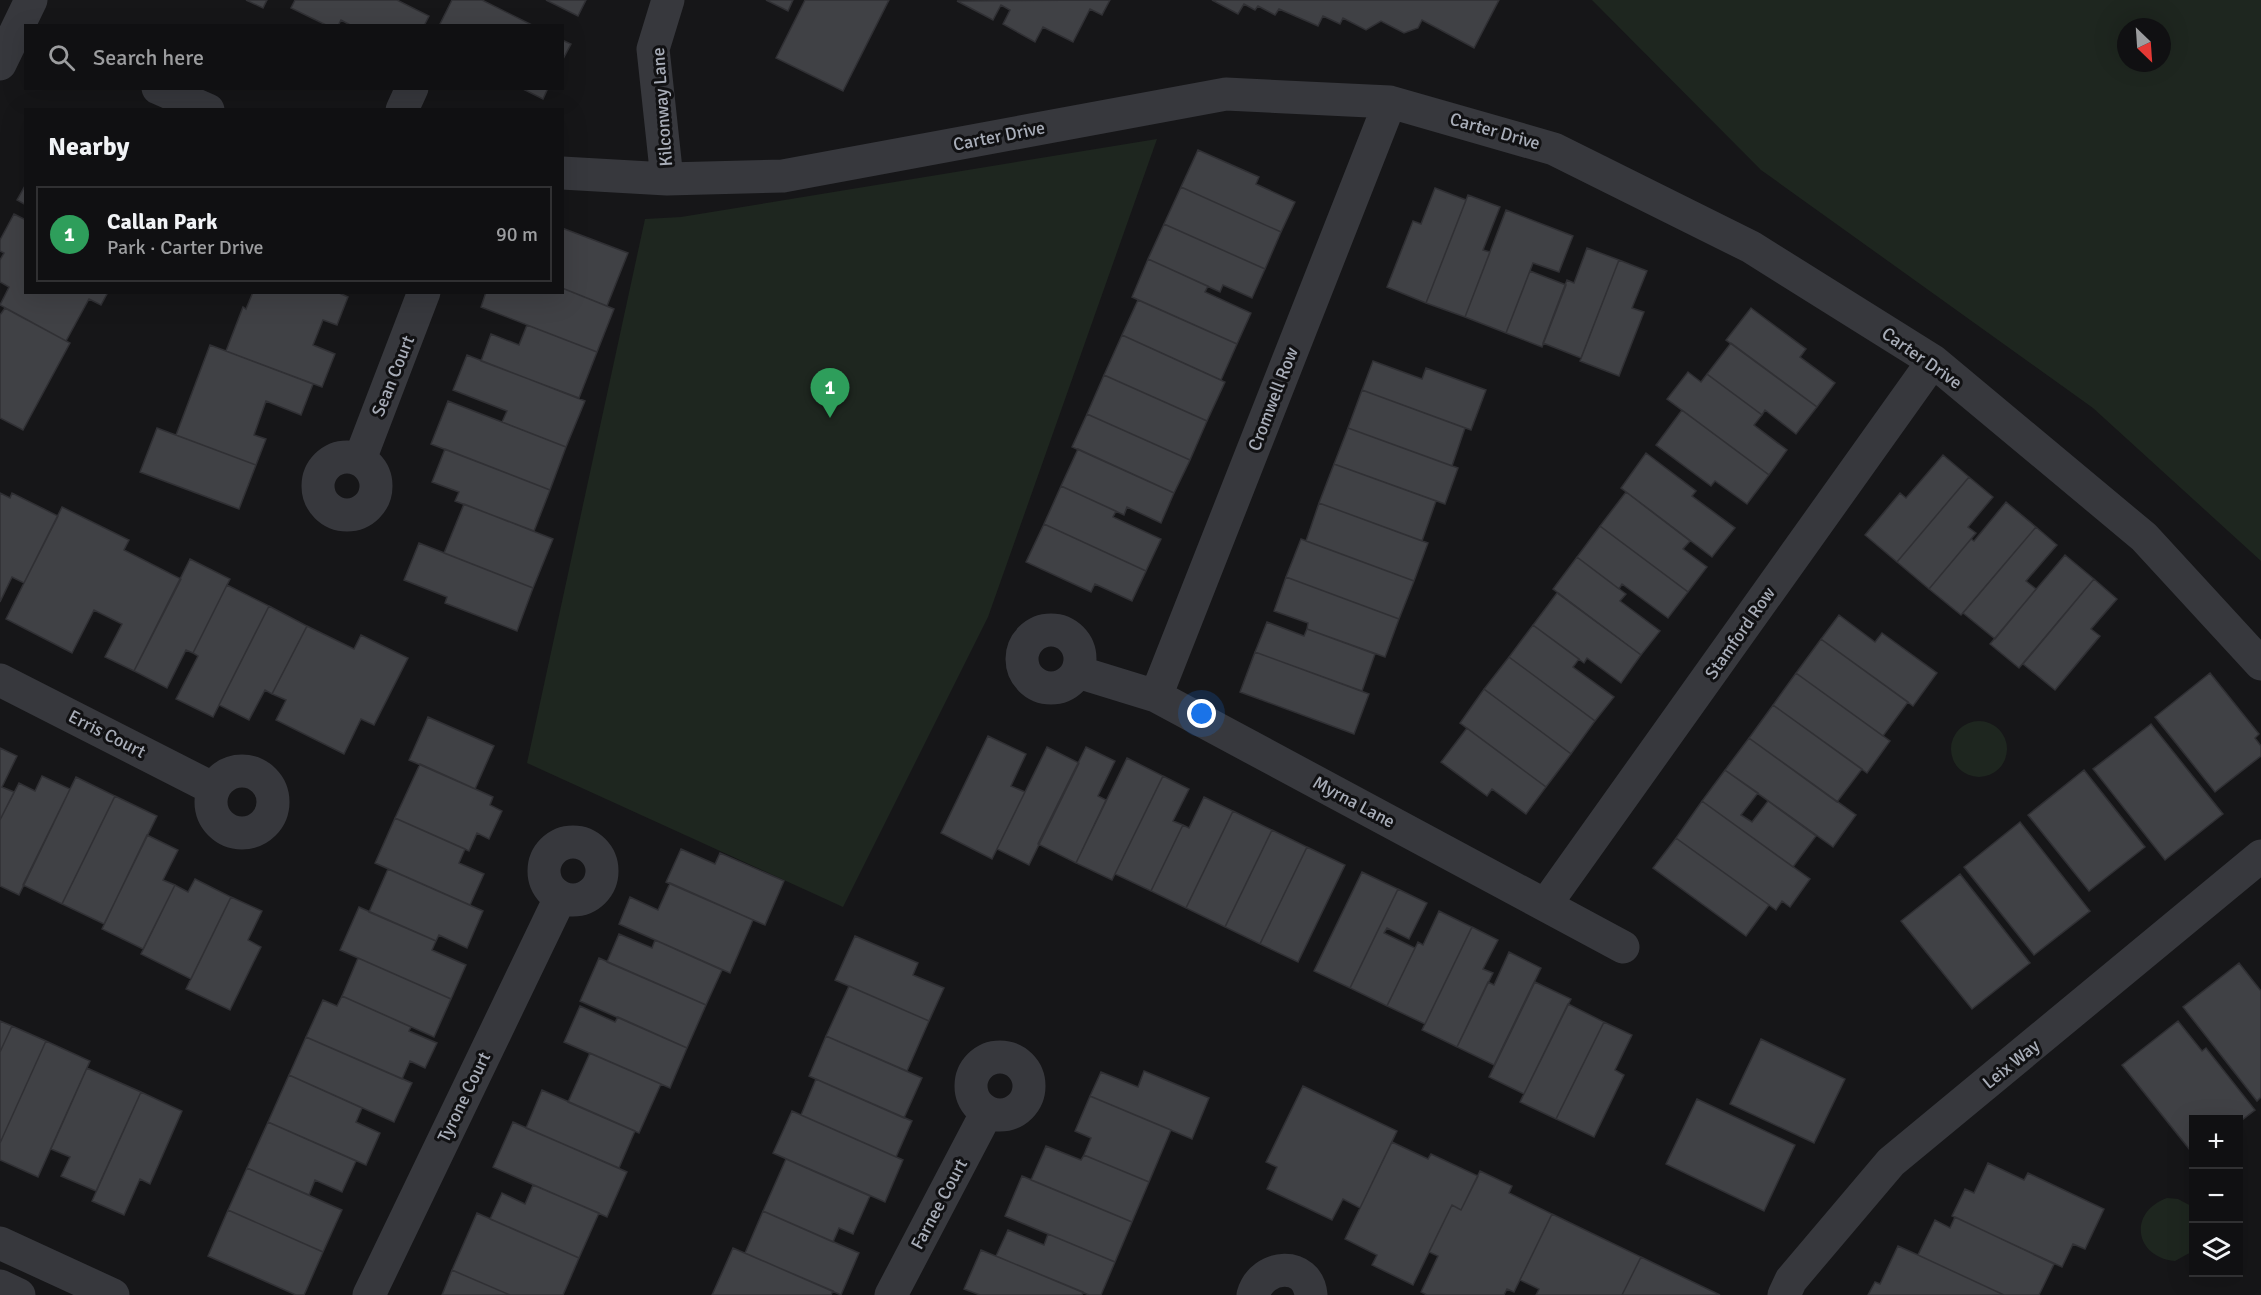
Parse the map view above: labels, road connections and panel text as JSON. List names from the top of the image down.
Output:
{
  "streets": {
    "street": [
      "Kilconway Lane",
      "Carter Drive",
      "Sean Court",
      "Cromwell Row",
      "Stamford Row",
      "Erris Court",
      "Myrna Lane",
      "Leix Way",
      "Tyrone Court",
      "Farnee Court"
    ]
  },
  "crossings": [
    ["Kilconway Lane", "Carter Drive"],
    ["Carter Drive", "Cromwell Row"],
    ["Carter Drive", "Stamford Row"],
    ["Cromwell Row", "Myrna Lane"],
    ["Stamford Row", "Myrna Lane"]
  ],
  "north": "bottom right",
  "page": {
    "search": "Search here",
    "heading": "Nearby",
    "list": [
      {
        "mark": "1",
        "name": "Callan Park",
        "note": "Park · Carter Drive",
        "value": "90 m"
      }
    ],
    "pins": "1",
    "map_buttons": ["+", "−"]
  }
}
